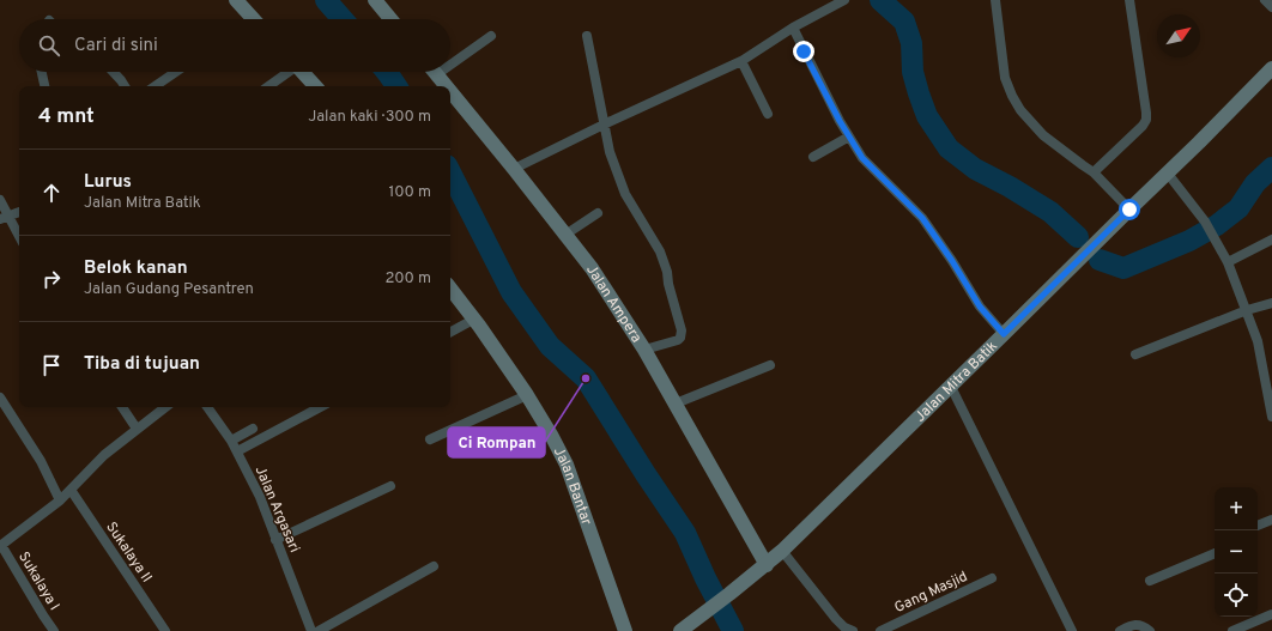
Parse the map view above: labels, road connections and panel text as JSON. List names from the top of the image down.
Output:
{
  "streets": {
    "street": [
      "Jalan Ampera",
      "Jalan Mitra Batik",
      "Jalan Bantar",
      "Jalan Argasari",
      "Sukalaya II",
      "Sukalaya I",
      "Gang Masjid"
    ]
  },
  "crossings": [
    ["Jalan Ampera", "Jalan Mitra Batik"]
  ],
  "places": ["Ci Rompan"],
  "north": "top right",
  "page": {
    "search": "Cari di sini",
    "heading": ["4 mnt", "Jalan kaki · 300 m"],
    "list": [
      ["Lurus", "Jalan Mitra Batik", "100 m"],
      ["Belok kanan", "Jalan Gudang Pesantren", "200 m"],
      "Tiba di tujuan"
    ],
    "map_buttons": ["+", "−"]
  }
}
